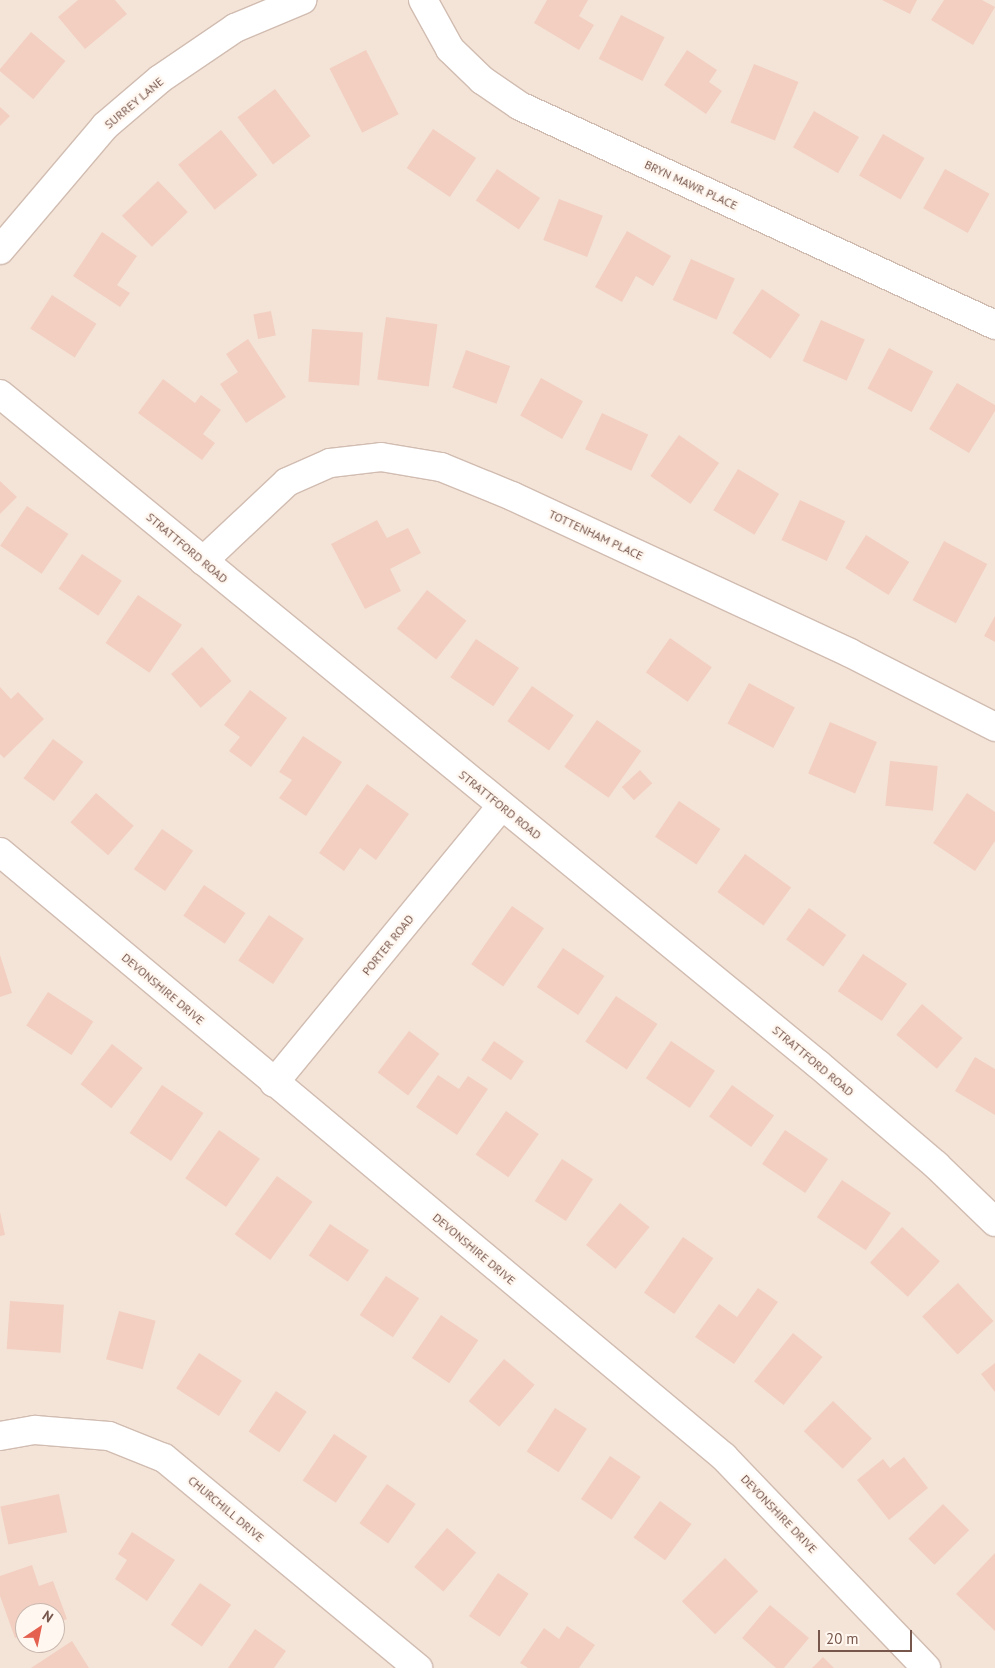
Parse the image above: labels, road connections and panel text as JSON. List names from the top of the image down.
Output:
{
  "streets": {
    "street": [
      "SURREY LANE",
      "BRYN MAWR PLACE",
      "TOTTENHAM PLACE",
      "STRATTFORD ROAD",
      "PORTER ROAD",
      "DEVONSHIRE DRIVE",
      "CHURCHILL DRIVE"
    ]
  },
  "crossings": [
    ["TOTTENHAM PLACE", "STRATTFORD ROAD"],
    ["STRATTFORD ROAD", "PORTER ROAD"],
    ["PORTER ROAD", "DEVONSHIRE DRIVE"]
  ],
  "scale_bar": "20 m",
  "north": "top right"
}
